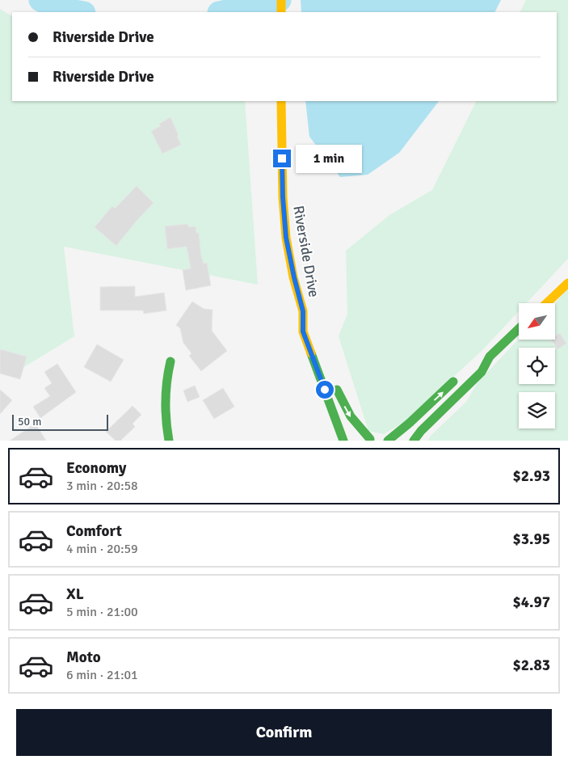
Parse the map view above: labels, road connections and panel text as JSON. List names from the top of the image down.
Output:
{
  "streets": {
    "main road": ["Riverside Drive"]
  },
  "scale_bar": "50 m",
  "north": "bottom left",
  "page": {
    "banner": ["Riverside Drive", "Riverside Drive"],
    "bubble": "1 min",
    "scale": "50 m",
    "list": [
      {
        "name": "Economy",
        "note": "3 min · 20:58",
        "value": "$2.93"
      },
      {
        "name": "Comfort",
        "note": "4 min · 20:59",
        "value": "$3.95"
      },
      {
        "name": "XL",
        "note": "5 min · 21:00",
        "value": "$4.97"
      },
      {
        "name": "Moto",
        "note": "6 min · 21:01",
        "value": "$2.83"
      }
    ],
    "buttons": "Confirm"
  }
}
